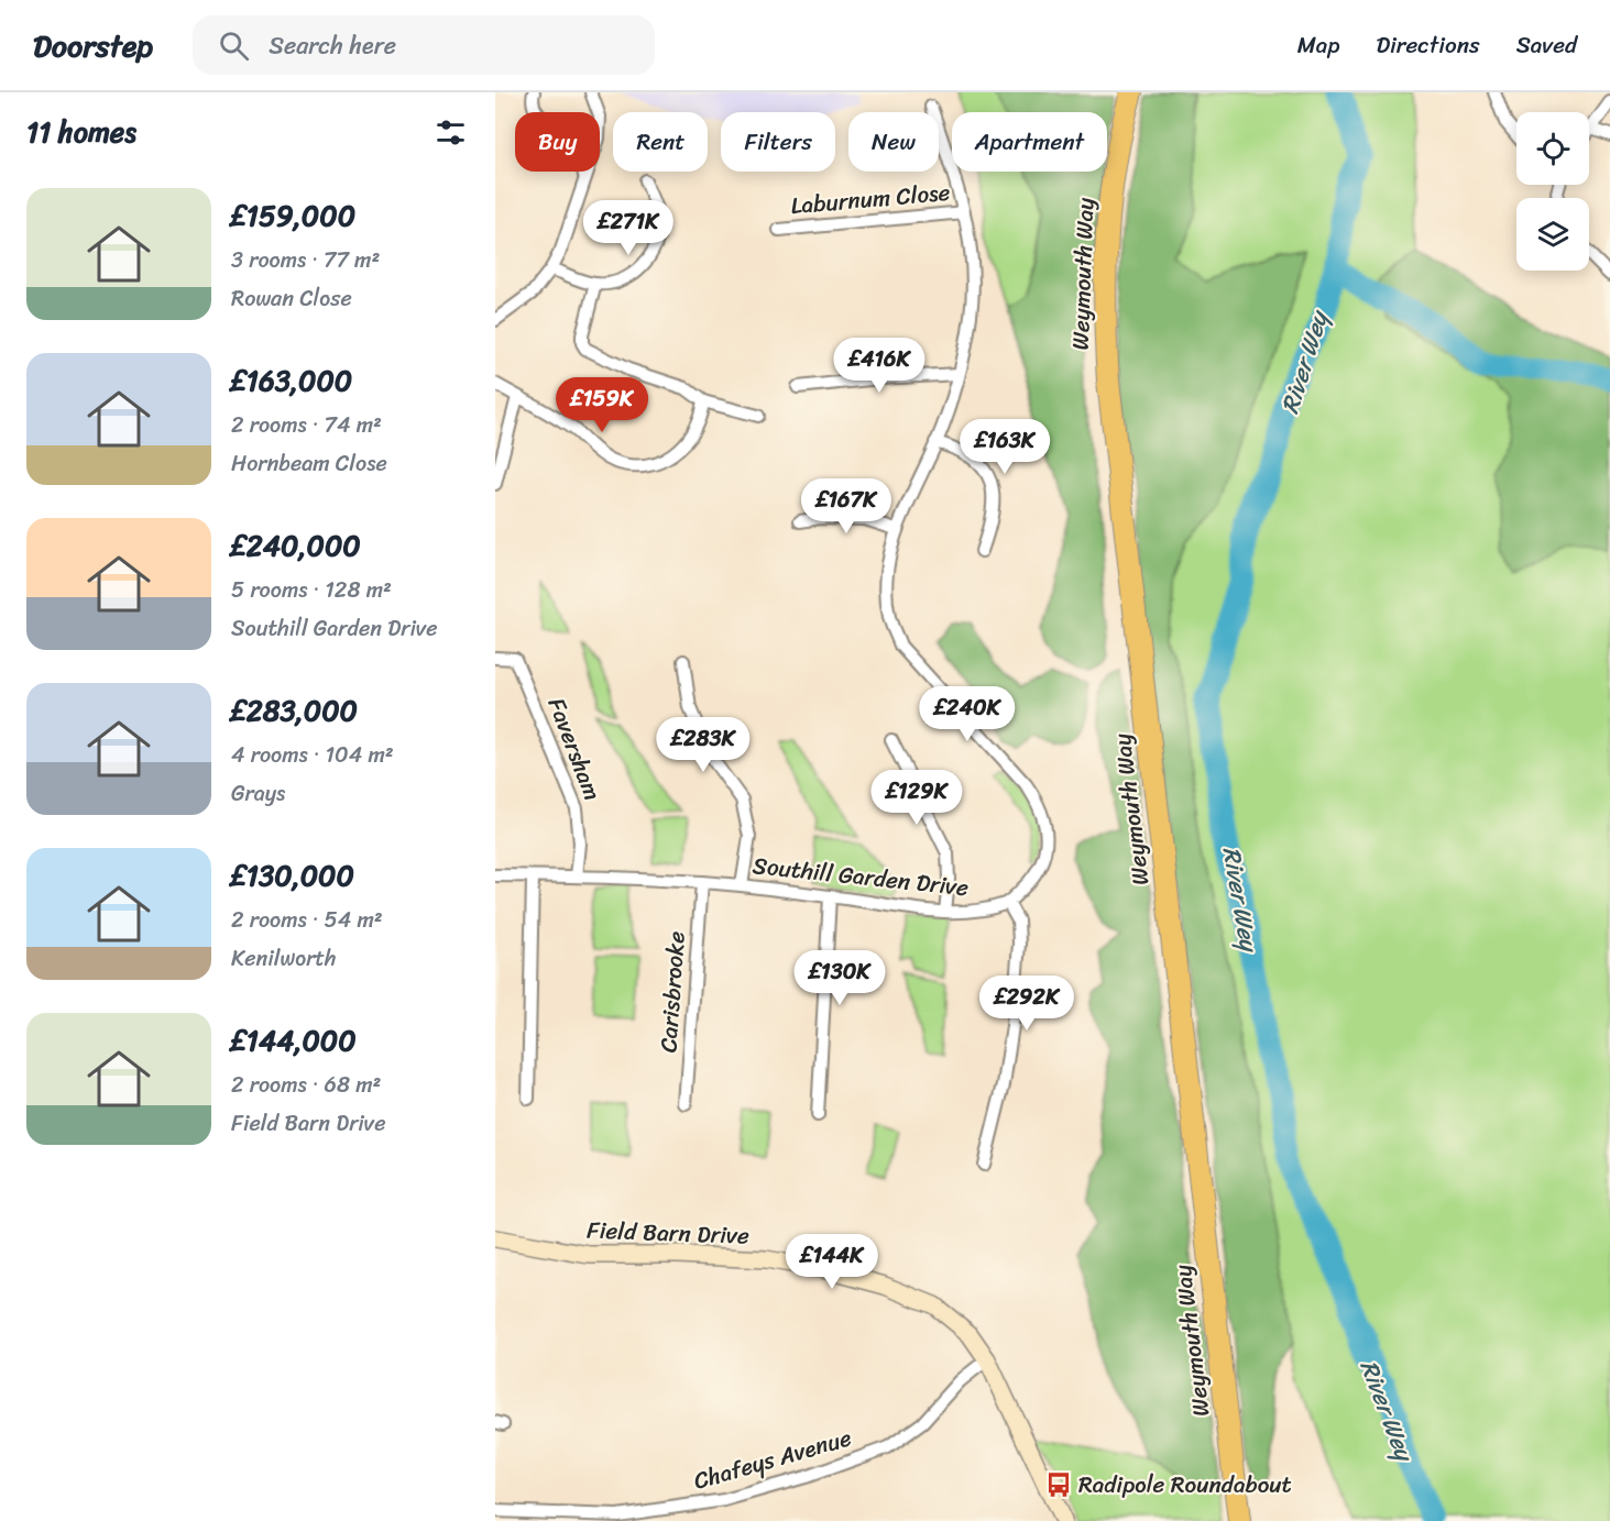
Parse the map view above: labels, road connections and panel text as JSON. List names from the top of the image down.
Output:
{
  "streets": {
    "highway": ["Weymouth Way"],
    "street": [
      "Laburnum Close",
      "Faversham",
      "Southill Garden Drive",
      "Carisbrooke",
      "Field Barn Drive",
      "Chafeys Avenue"
    ]
  },
  "crossings": [
    ["Faversham", "Southill Garden Drive"],
    ["Southill Garden Drive", "Carisbrooke"],
    ["Field Barn Drive", "Chafeys Avenue"]
  ],
  "water": ["River Wey"],
  "places": {
    "bus stop": ["Radipole Roundabout"]
  },
  "page": {
    "header": "Doorstep",
    "search": "Search here",
    "nav": ["Map", "Directions", "Saved"],
    "heading": "11 homes",
    "chip": [
      "Buy",
      "Rent",
      "Filters",
      "New",
      "Apartment"
    ],
    "list": [
      {
        "name": "£159,000",
        "note": "3 rooms · 77 m² · Rowan Close"
      },
      {
        "name": "£163,000",
        "note": "2 rooms · 74 m² · Hornbeam Close"
      },
      {
        "name": "£240,000",
        "note": "5 rooms · 128 m² · Southill Garden Drive"
      },
      {
        "name": "£283,000",
        "note": "4 rooms · 104 m² · Grays"
      },
      {
        "name": "£130,000",
        "note": "2 rooms · 54 m² · Kenilworth"
      },
      {
        "name": "£144,000",
        "note": "2 rooms · 68 m² · Field Barn Drive"
      }
    ],
    "price": [
      "£271K",
      "£416K",
      "£159K",
      "£163K",
      "£167K",
      "£240K",
      "£283K",
      "£129K",
      "£130K",
      "£292K",
      "£144K"
    ]
  }
}
